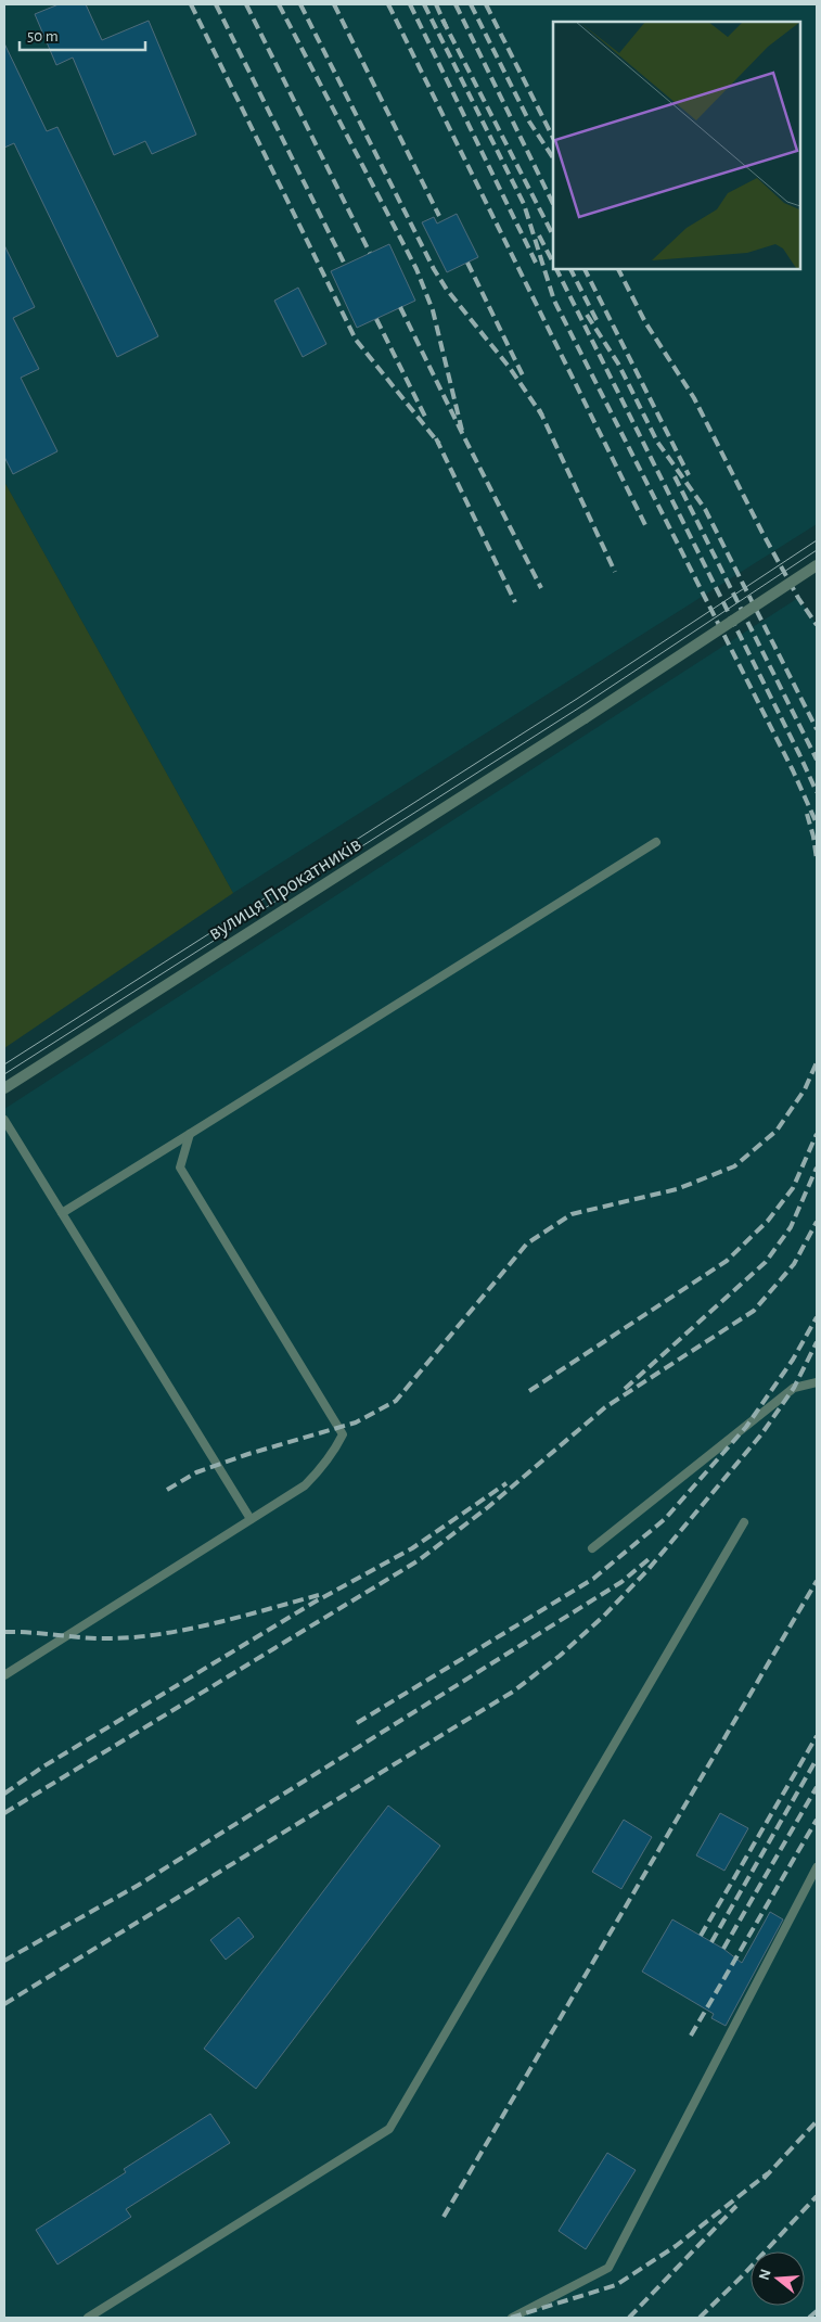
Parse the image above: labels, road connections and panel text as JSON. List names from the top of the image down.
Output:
{
  "streets": {
    "street": ["вулиця Прокатників"]
  },
  "scale_bar": "50 m",
  "north": "left"
}
